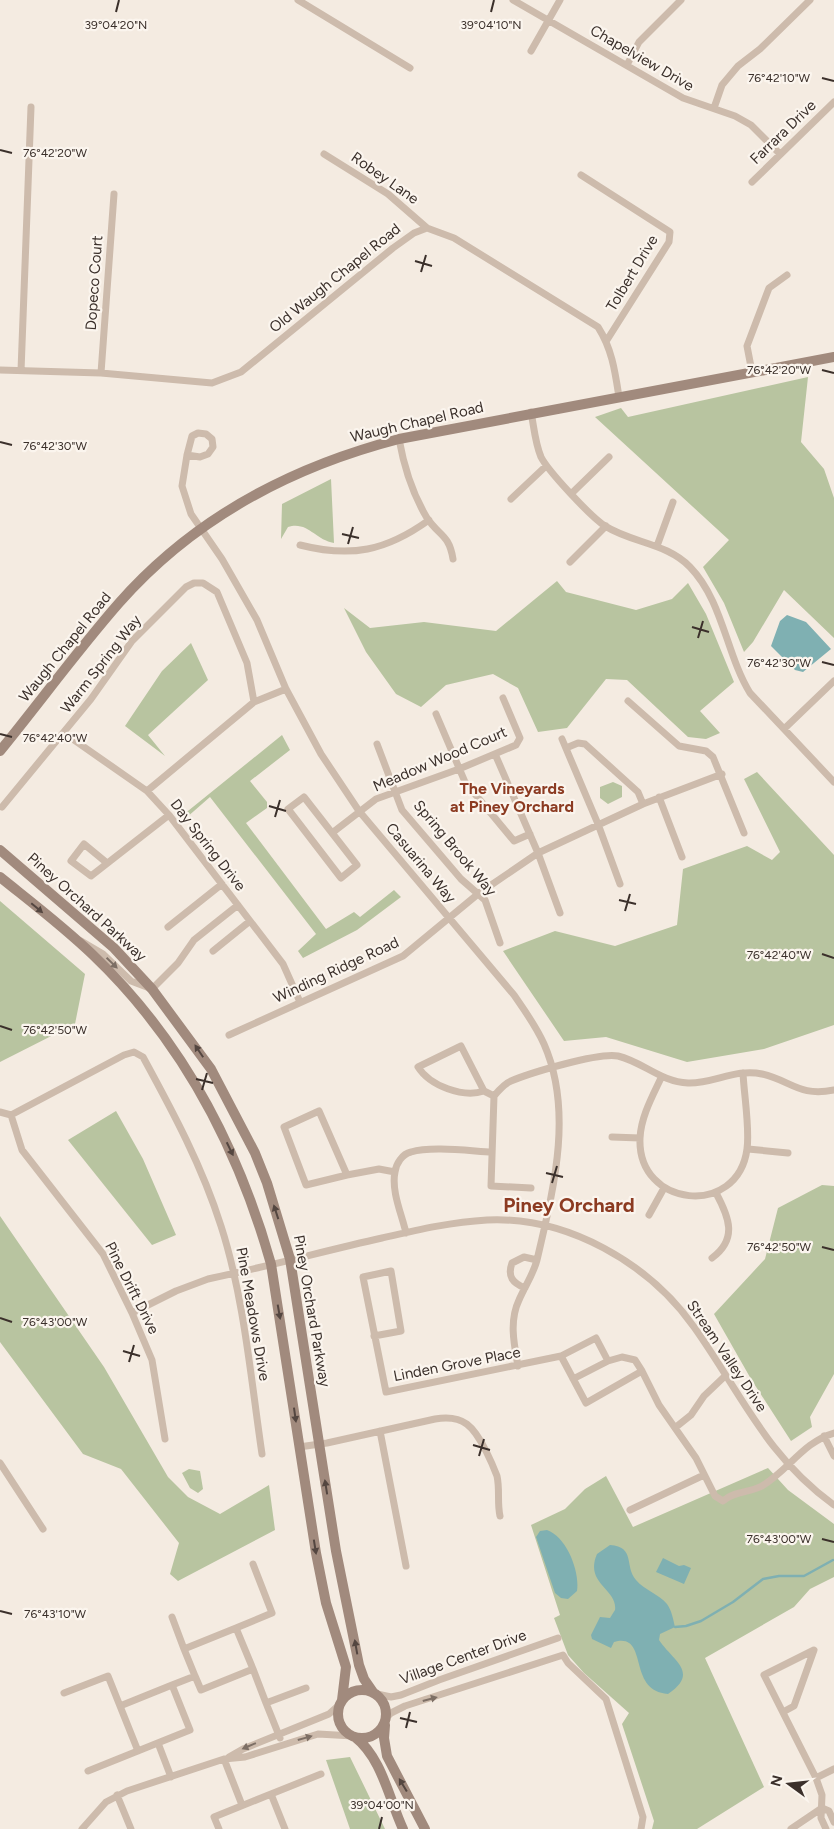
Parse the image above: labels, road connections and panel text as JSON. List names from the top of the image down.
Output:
{
  "streets": {
    "street": [
      "Chapelview Drive",
      "Farrara Drive",
      "Robey Lane",
      "Tolbert Drive",
      "Old Waugh Chapel Road",
      "Dopeco Court",
      "Waugh Chapel Road",
      "Warm Spring Way",
      "Meadow Wood Court",
      "Day Spring Drive",
      "Spring Brook Way",
      "Casuarina Way",
      "Piney Orchard Parkway",
      "Winding Ridge Road",
      "Pine Drift Drive",
      "Pine Meadows Drive",
      "Stream Valley Drive",
      "Linden Grove Place",
      "Village Center Drive"
    ]
  },
  "crossings": [
    ["Chapelview Drive", "Farrara Drive"],
    ["Robey Lane", "Old Waugh Chapel Road"],
    ["Old Waugh Chapel Road", "Dopeco Court"],
    ["Waugh Chapel Road", "Casuarina Way"],
    ["Warm Spring Way", "Day Spring Drive"],
    ["Meadow Wood Court", "Spring Brook Way"],
    ["Meadow Wood Court", "Casuarina Way"],
    ["Day Spring Drive", "Winding Ridge Road"],
    ["Spring Brook Way", "Winding Ridge Road"],
    ["Casuarina Way", "Winding Ridge Road"],
    ["Casuarina Way", "Stream Valley Drive"],
    ["Casuarina Way", "Linden Grove Place"],
    ["Piney Orchard Parkway", "Stream Valley Drive"],
    ["Piney Orchard Parkway", "Village Center Drive"],
    ["Pine Drift Drive", "Pine Meadows Drive"],
    ["Pine Drift Drive", "Stream Valley Drive"],
    ["Pine Meadows Drive", "Stream Valley Drive"]
  ],
  "districts": ["The Vineyards at Piney Orchard", "Piney Orchard"],
  "north": "left",
  "coordinates": [
    "39°04'20\"N",
    "39°04'10\"N",
    "76°42'10\"W",
    "76°42'20\"W",
    "76°42'30\"W",
    "76°42'40\"W",
    "76°42'50\"W",
    "76°43'00\"W",
    "76°43'10\"W",
    "39°04'00\"N"
  ]
}
